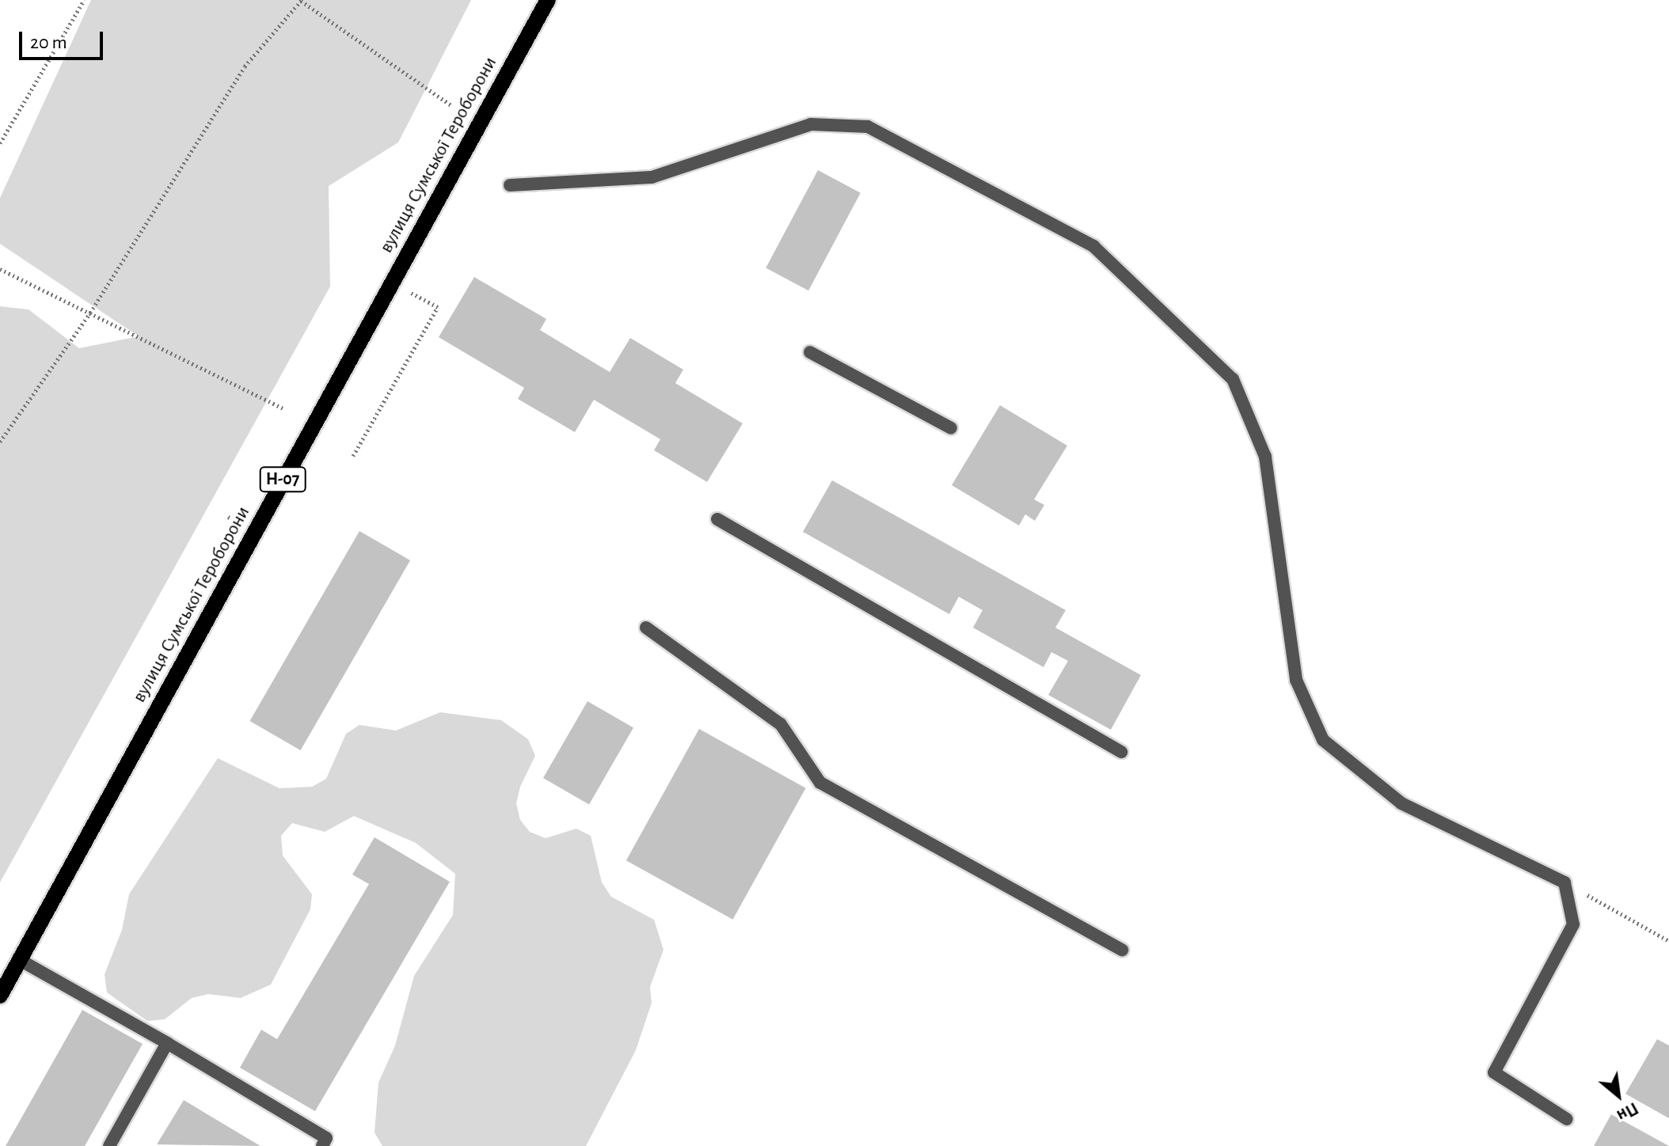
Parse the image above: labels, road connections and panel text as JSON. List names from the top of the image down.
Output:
{
  "streets": {
    "main road": ["вулиця Сумської Тероборони", "Н-07"]
  },
  "scale_bar": "20 m",
  "north": "bottom right"
}
